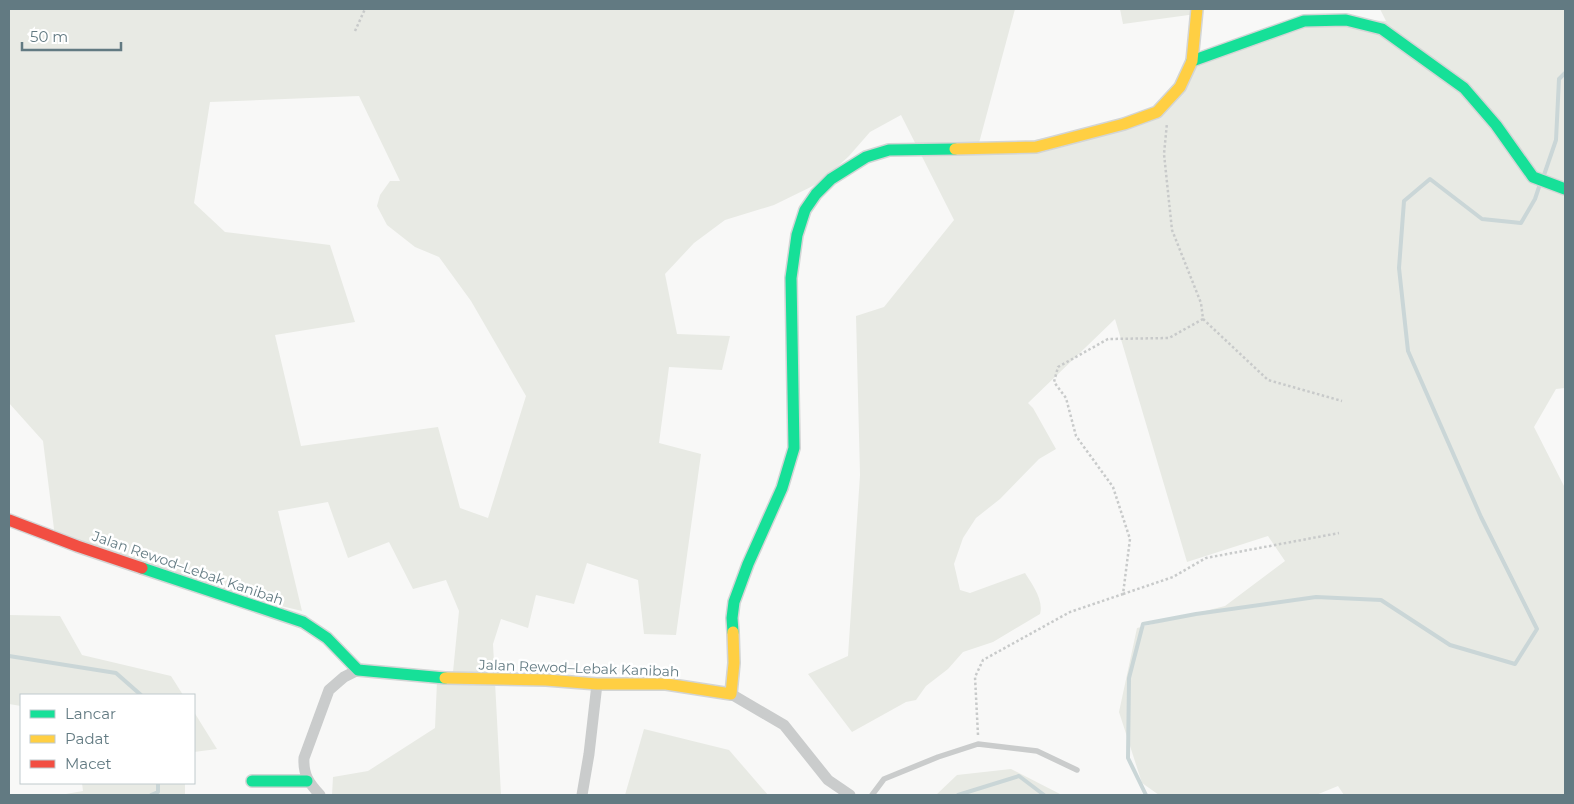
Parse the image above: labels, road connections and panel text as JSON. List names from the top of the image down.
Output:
{
  "streets": {
    "street": ["Jalan Rewod–Lebak Kanibah"]
  },
  "legend": ["Lancar", "Padat", "Macet"],
  "scale_bar": "50 m"
}
